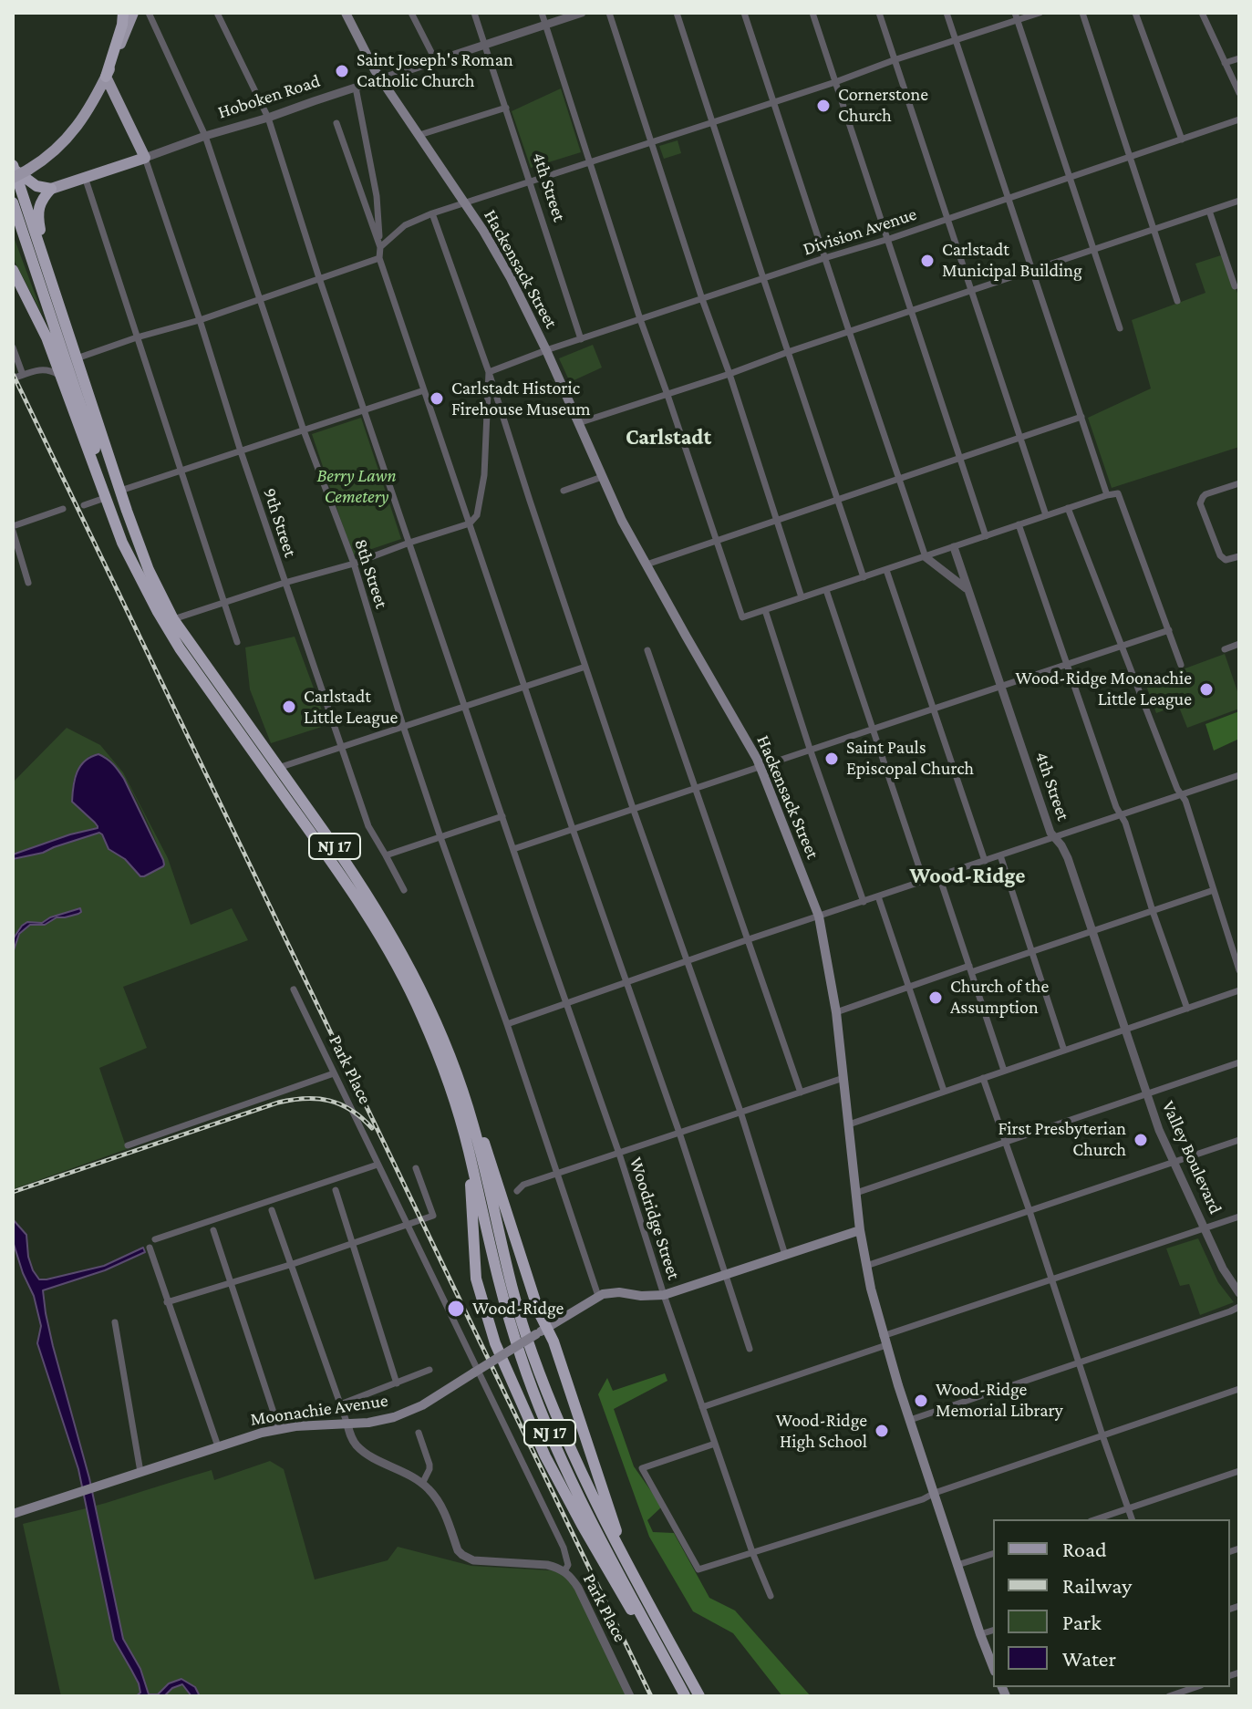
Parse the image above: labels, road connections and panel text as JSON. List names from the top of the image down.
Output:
{
  "streets": {
    "highway": ["NJ 17"],
    "main road": ["Hoboken Road", "Hackensack Street", "Moonachie Avenue"],
    "street": [
      "4th Street",
      "Division Avenue",
      "9th Street",
      "8th Street",
      "Park Place",
      "Valley Boulevard",
      "Woodridge Street"
    ]
  },
  "crossings": [
    ["Hoboken Road", "4th Street"],
    ["Hoboken Road", "Hackensack Street"],
    ["Hoboken Road", "9th Street"],
    ["Hoboken Road", "8th Street"],
    ["Hoboken Road", "Woodridge Street"],
    ["4th Street", "Division Avenue"],
    ["4th Street", "Valley Boulevard"],
    ["Division Avenue", "Hackensack Street"],
    ["Hackensack Street", "Moonachie Avenue"],
    ["8th Street", "Moonachie Avenue"],
    ["Woodridge Street", "Moonachie Avenue"]
  ],
  "districts": ["Carlstadt", "Wood-Ridge"],
  "parks": ["Berry Lawn Cemetery"],
  "places": [
    "Saint Joseph's Roman Catholic Church",
    "Cornerstone Church",
    "Carlstadt Municipal Building",
    "Carlstadt Historic Firehouse Museum",
    "Wood-Ridge Moonachie Little League",
    "Carlstadt Little League",
    "Saint Pauls Episcopal Church",
    "Church of the Assumption",
    "First Presbyterian Church",
    "Wood-Ridge",
    "Wood-Ridge Memorial Library",
    "Wood-Ridge High School"
  ],
  "legend": [
    "Road",
    "Railway",
    "Park",
    "Water"
  ]
}
